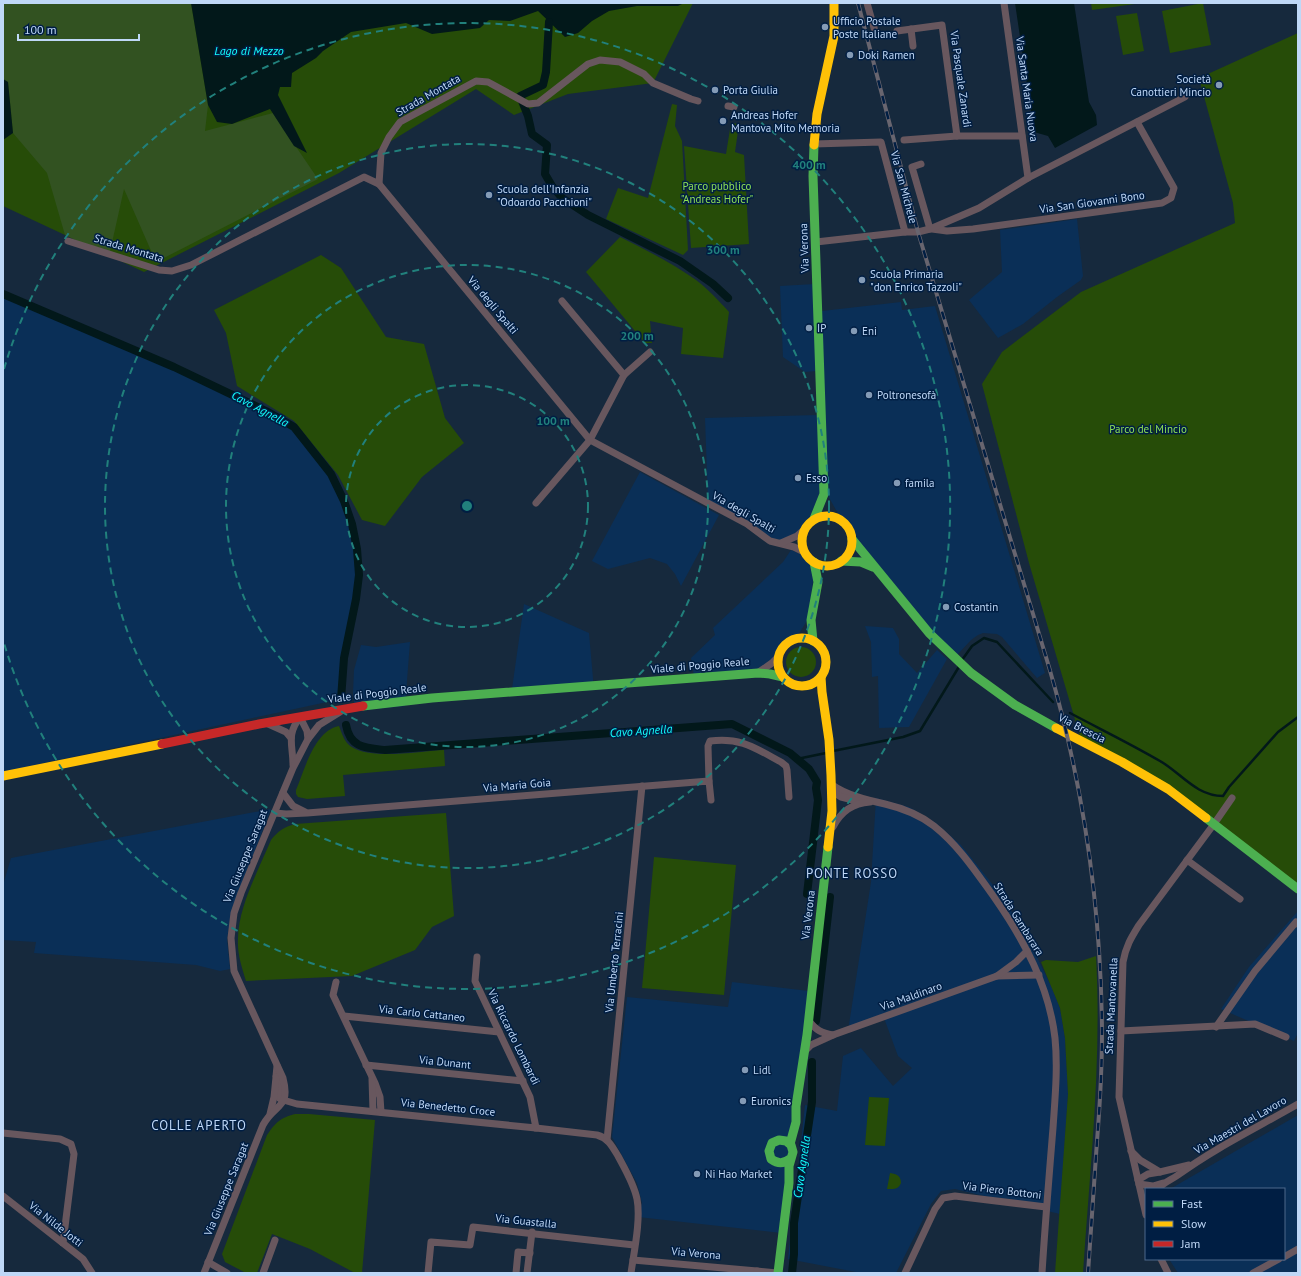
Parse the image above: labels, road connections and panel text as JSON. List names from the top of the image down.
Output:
{
  "streets": {
    "main road": ["Via Verona", "Viale di Poggio Reale", "Via Brescia"],
    "street": [
      "Via Pasquale Zanardi",
      "Via Santa Maria Nuova",
      "Strada Montata",
      "Via San Michele",
      "Via San Giovanni Bono",
      "Via degli Spalti",
      "Via Maria Goia",
      "Via Giuseppe Saragat",
      "Strada Gambarara",
      "Via Umberto Terracini",
      "Via Maldinaro",
      "Strada Mantovanella",
      "Via Carlo Cattaneo",
      "Via Riccardo Lombardi",
      "Via Dunant",
      "Via Benedetto Croce",
      "Via Maestri del Lavoro",
      "Via Piero Bottoni",
      "Via Guastalla",
      "Via Nilde Jotti"
    ]
  },
  "crossings": [
    ["Via Pasquale Zanardi", "Via Santa Maria Nuova"],
    ["Via Santa Maria Nuova", "Via San Giovanni Bono"],
    ["Strada Montata", "Via degli Spalti"],
    ["Via San Michele", "Via San Giovanni Bono"],
    ["Via San Michele", "Via Verona"],
    ["Via San Giovanni Bono", "Via Verona"],
    ["Via Verona", "Via degli Spalti"],
    ["Via Verona", "Viale di Poggio Reale"],
    ["Via Verona", "Via Brescia"],
    ["Via Verona", "Strada Gambarara"],
    ["Via Verona", "Via Maldinaro"],
    ["Via degli Spalti", "Via Brescia"],
    ["Viale di Poggio Reale", "Via Giuseppe Saragat"],
    ["Via Brescia", "Strada Mantovanella"],
    ["Via Maria Goia", "Via Giuseppe Saragat"],
    ["Via Maria Goia", "Via Umberto Terracini"],
    ["Via Giuseppe Saragat", "Via Benedetto Croce"],
    ["Strada Gambarara", "Via Maldinaro"],
    ["Strada Gambarara", "Via Piero Bottoni"],
    ["Via Umberto Terracini", "Via Benedetto Croce"],
    ["Via Carlo Cattaneo", "Via Riccardo Lombardi"],
    ["Via Riccardo Lombardi", "Via Dunant"],
    ["Via Riccardo Lombardi", "Via Benedetto Croce"]
  ],
  "districts": ["PONTE ROSSO", "COLLE APERTO"],
  "water": ["Lago di Mezzo", "Cavo Agnella"],
  "parks": ["Parco pubblico \"Andreas Hofer\"", "Parco del Mincio"],
  "places": [
    "Ufficio Postale Poste Italiane",
    "Doki Ramen",
    "Società Canottieri Mincio",
    "Porta Giulia",
    "Andreas Hofer Mantova Mito Memoria",
    "Scuola dell'Infanzia \"Odoardo Pacchioni\"",
    "Scuola Primaria \"don Enrico Tazzoli\"",
    "IP",
    "Eni",
    "Poltronesofà",
    "Esso",
    "famila",
    "Costantin",
    "Lidl",
    "Euronics",
    "Ni Hao Market"
  ],
  "legend": ["Fast", "Slow", "Jam"],
  "scale_bar": "100 m",
  "rings": [
    "400 m",
    "300 m",
    "200 m",
    "100 m"
  ]
}
